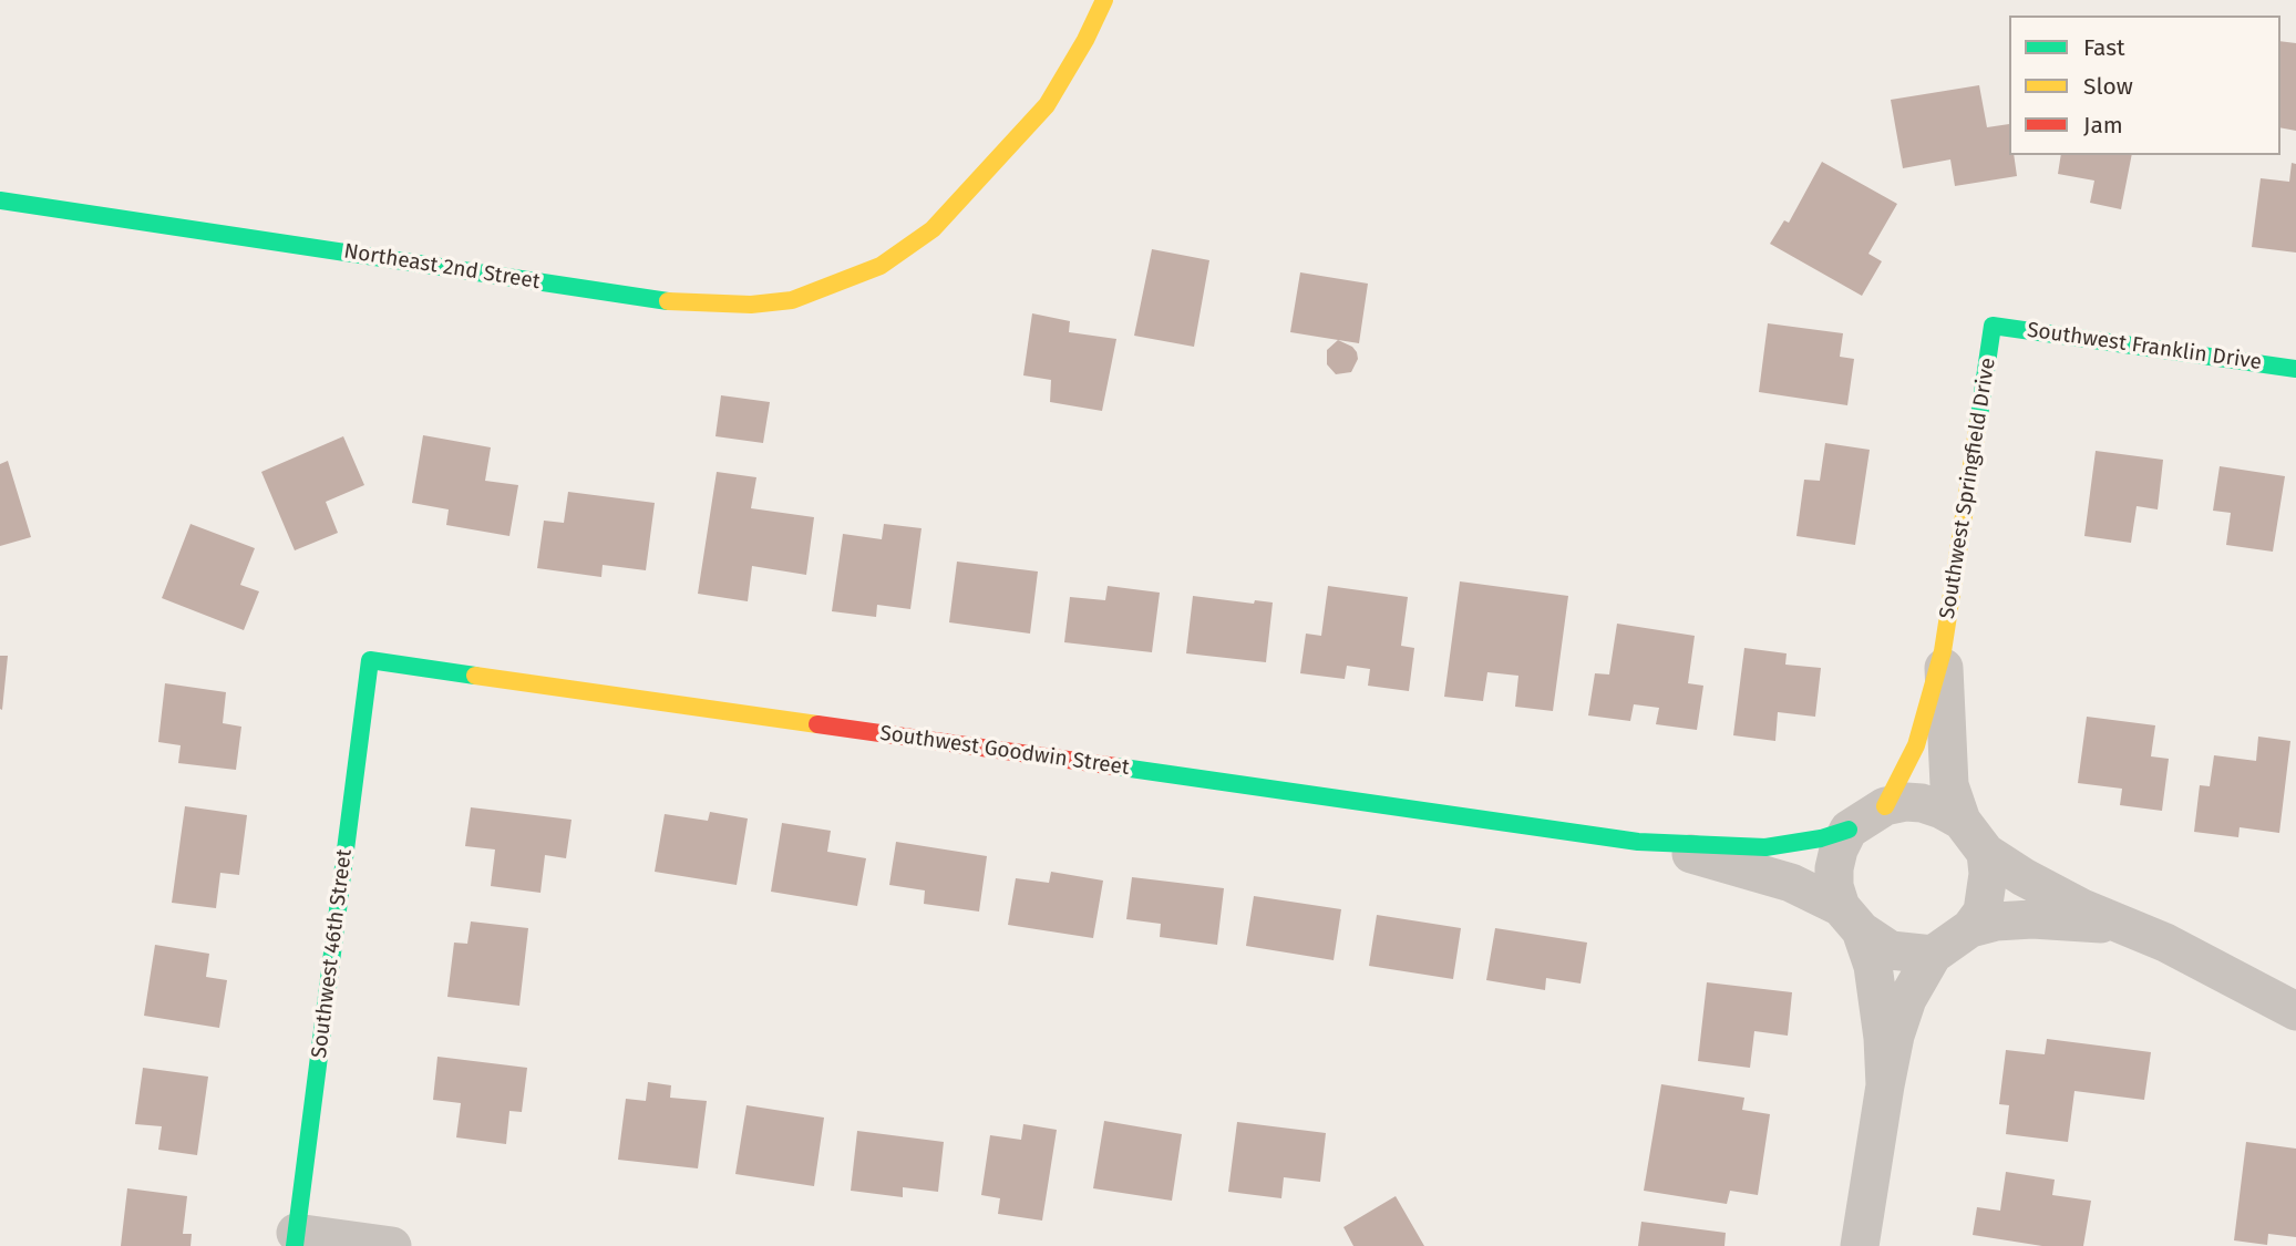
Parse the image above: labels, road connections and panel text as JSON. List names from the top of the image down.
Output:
{
  "streets": {
    "street": [
      "Northeast 2nd Street",
      "Southwest Franklin Drive",
      "Southwest Springfield Drive",
      "Southwest Goodwin Street",
      "Southwest 46th Street"
    ]
  },
  "crossings": [
    ["Southwest Franklin Drive", "Southwest Springfield Drive"],
    ["Southwest Springfield Drive", "Southwest Goodwin Street"],
    ["Southwest Goodwin Street", "Southwest 46th Street"]
  ],
  "legend": ["Fast", "Slow", "Jam"]
}
